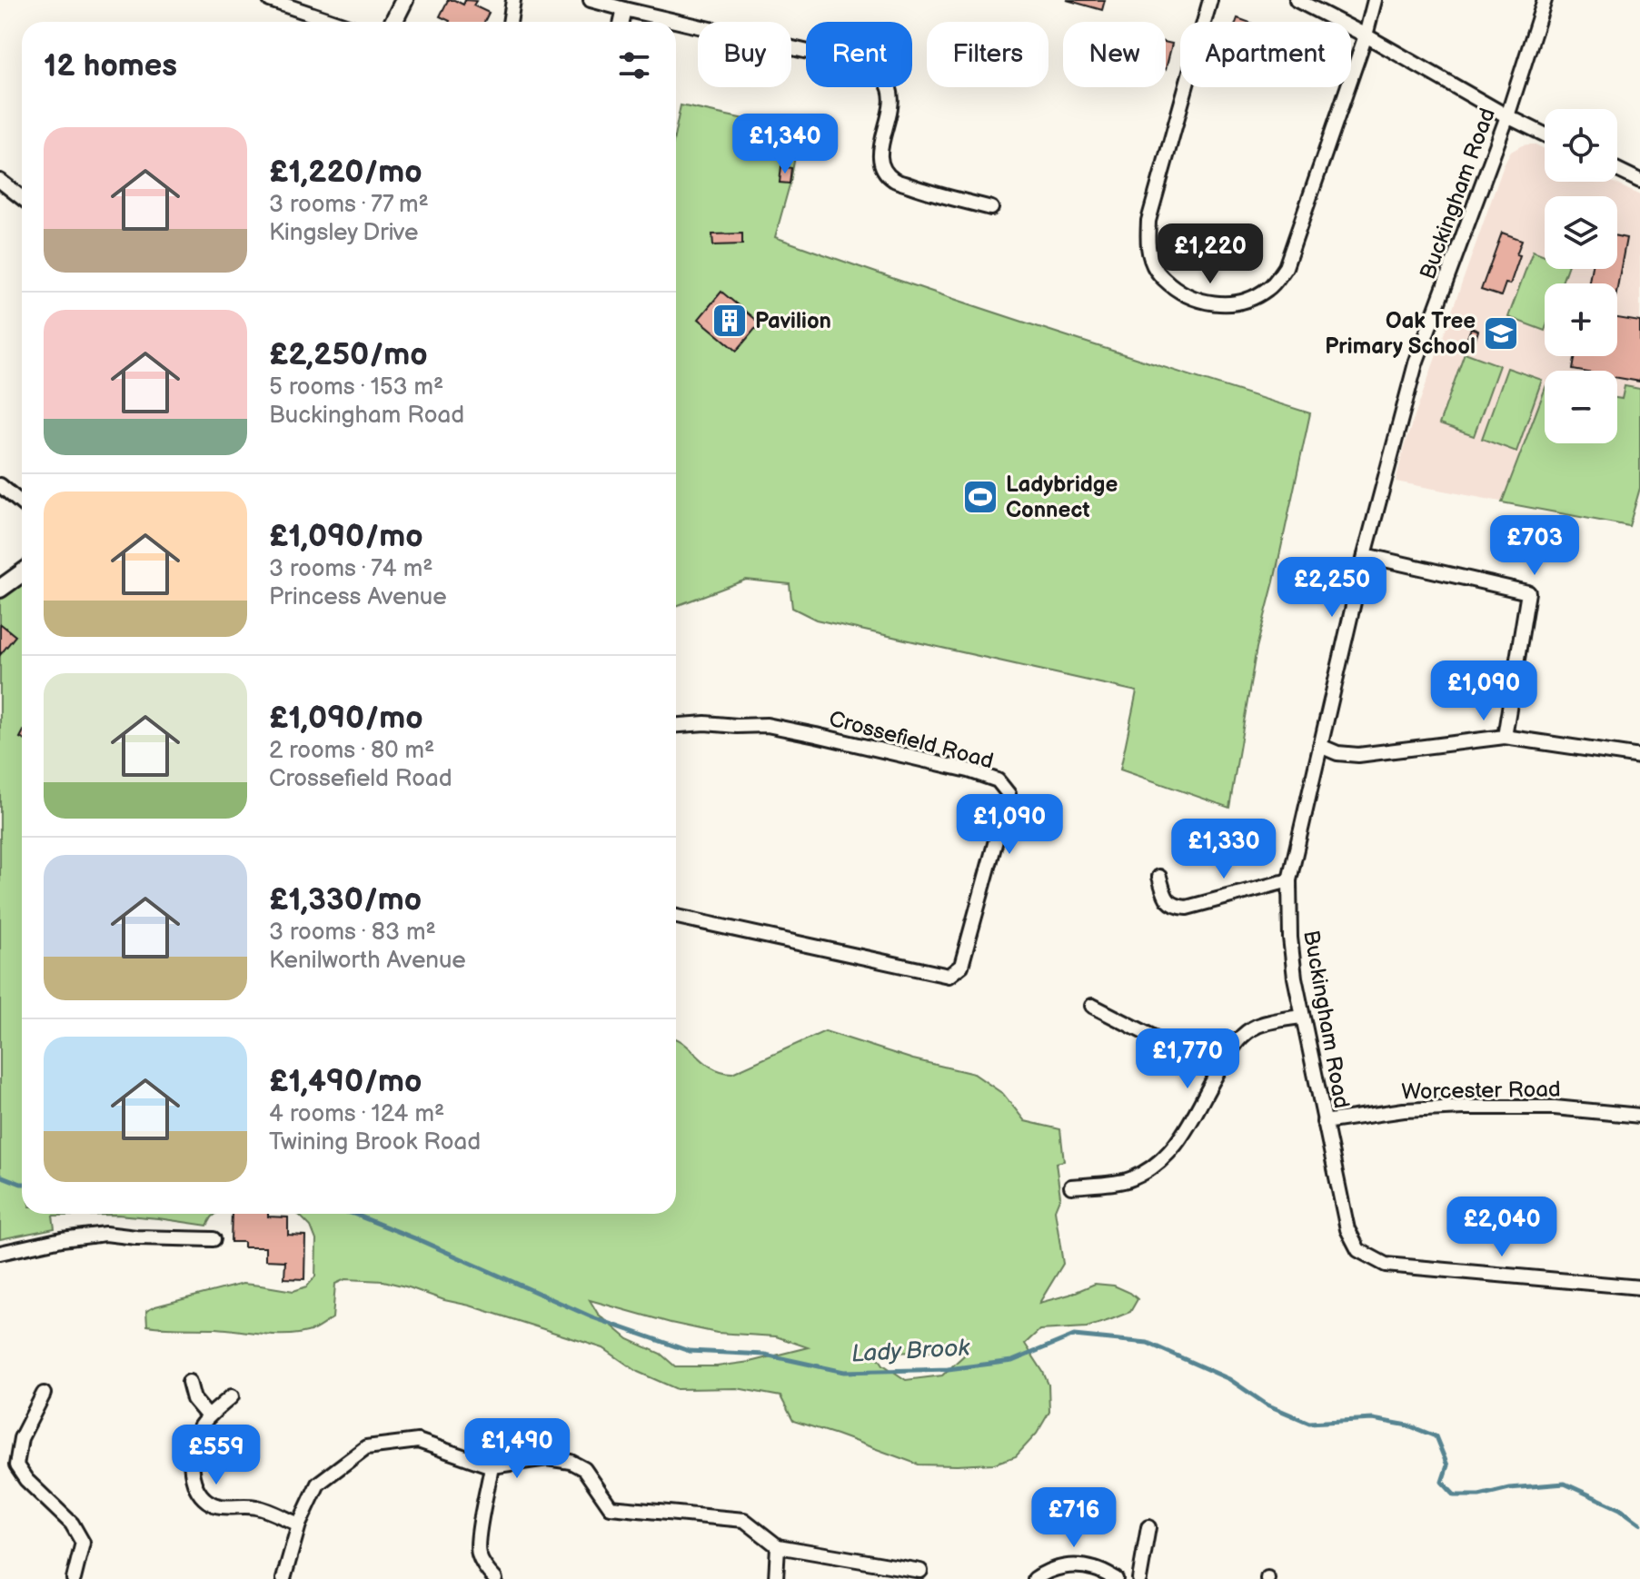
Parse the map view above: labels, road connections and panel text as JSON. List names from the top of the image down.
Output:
{
  "streets": {
    "street": ["Buckingham Road", "Crossefield Road", "Worcester Road"]
  },
  "crossings": [
    ["Buckingham Road", "Worcester Road"]
  ],
  "water": ["Lady Brook"],
  "places": {
    "building": ["Pavilion"],
    "school or university": ["Oak Tree Primary School"],
    "sports": ["Ladybridge Connect"]
  },
  "page": {
    "chip": [
      "Buy",
      "Rent",
      "Filters",
      "New",
      "Apartment"
    ],
    "heading": "12 homes",
    "map_buttons": ["+", "−"],
    "list": [
      {
        "name": "£1,220/mo",
        "note": "3 rooms · 77 m² · Kingsley Drive"
      },
      {
        "name": "£2,250/mo",
        "note": "5 rooms · 153 m² · Buckingham Road"
      },
      {
        "name": "£1,090/mo",
        "note": "3 rooms · 74 m² · Princess Avenue"
      },
      {
        "name": "£1,090/mo",
        "note": "2 rooms · 80 m² · Crossefield Road"
      },
      {
        "name": "£1,330/mo",
        "note": "3 rooms · 83 m² · Kenilworth Avenue"
      },
      {
        "name": "£1,490/mo",
        "note": "4 rooms · 124 m² · Twining Brook Road"
      }
    ],
    "price": [
      "£1,340",
      "£1,220",
      "£703",
      "£2,250",
      "£1,090",
      "£1,090",
      "£1,330",
      "£1,770",
      "£2,040",
      "£1,490",
      "£559",
      "£716"
    ]
  }
}
